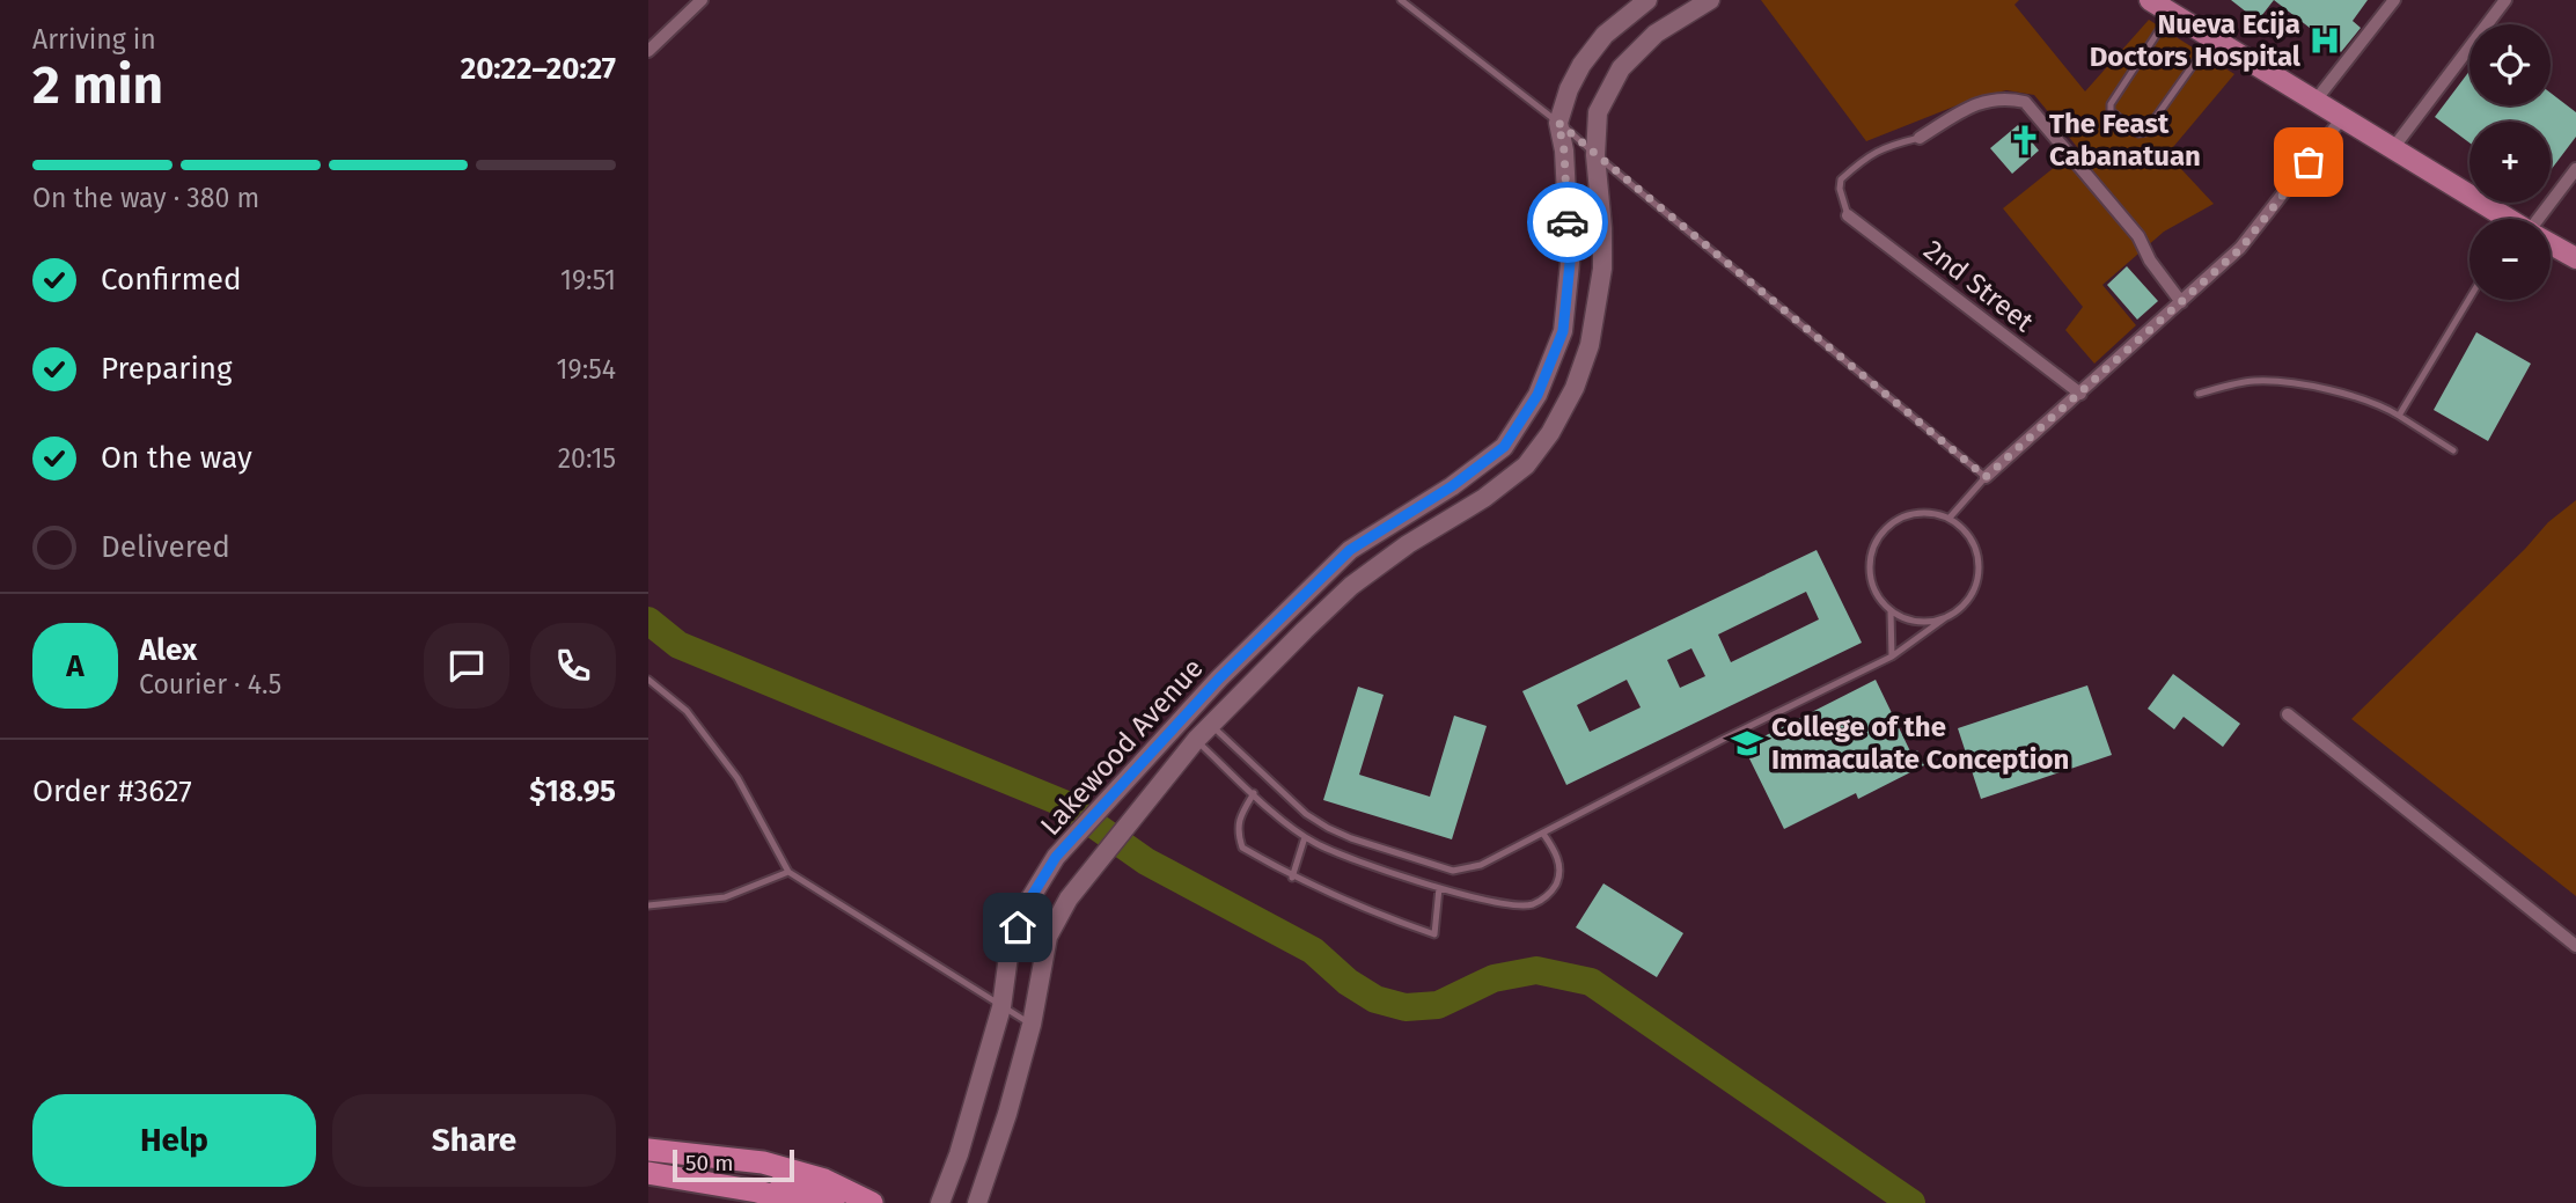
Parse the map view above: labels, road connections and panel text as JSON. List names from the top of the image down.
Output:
{
  "streets": {
    "main road": ["Lakewood Avenue"],
    "street": ["2nd Street"]
  },
  "places": {
    "hospital": ["Nueva Ecija Doctors Hospital"],
    "church": ["The Feast Cabanatuan"],
    "school or university": ["College of the Immaculate Conception"]
  },
  "scale_bar": "50 m",
  "page": {
    "heading": ["2 min", "Arriving in", "20:22–20:27"],
    "panel": [
      "Alex",
      "Courier · 4.5",
      "Order #3627",
      "$18.95"
    ],
    "map_buttons": ["+", "−"],
    "bar": "On the way · 380 m",
    "list": [
      ["Confirmed", "19:51"],
      ["Preparing", "19:54"],
      ["On the way", "20:15"],
      "Delivered"
    ],
    "round": "A",
    "buttons": ["Help", "Share"],
    "scale": "50 m"
  }
}
